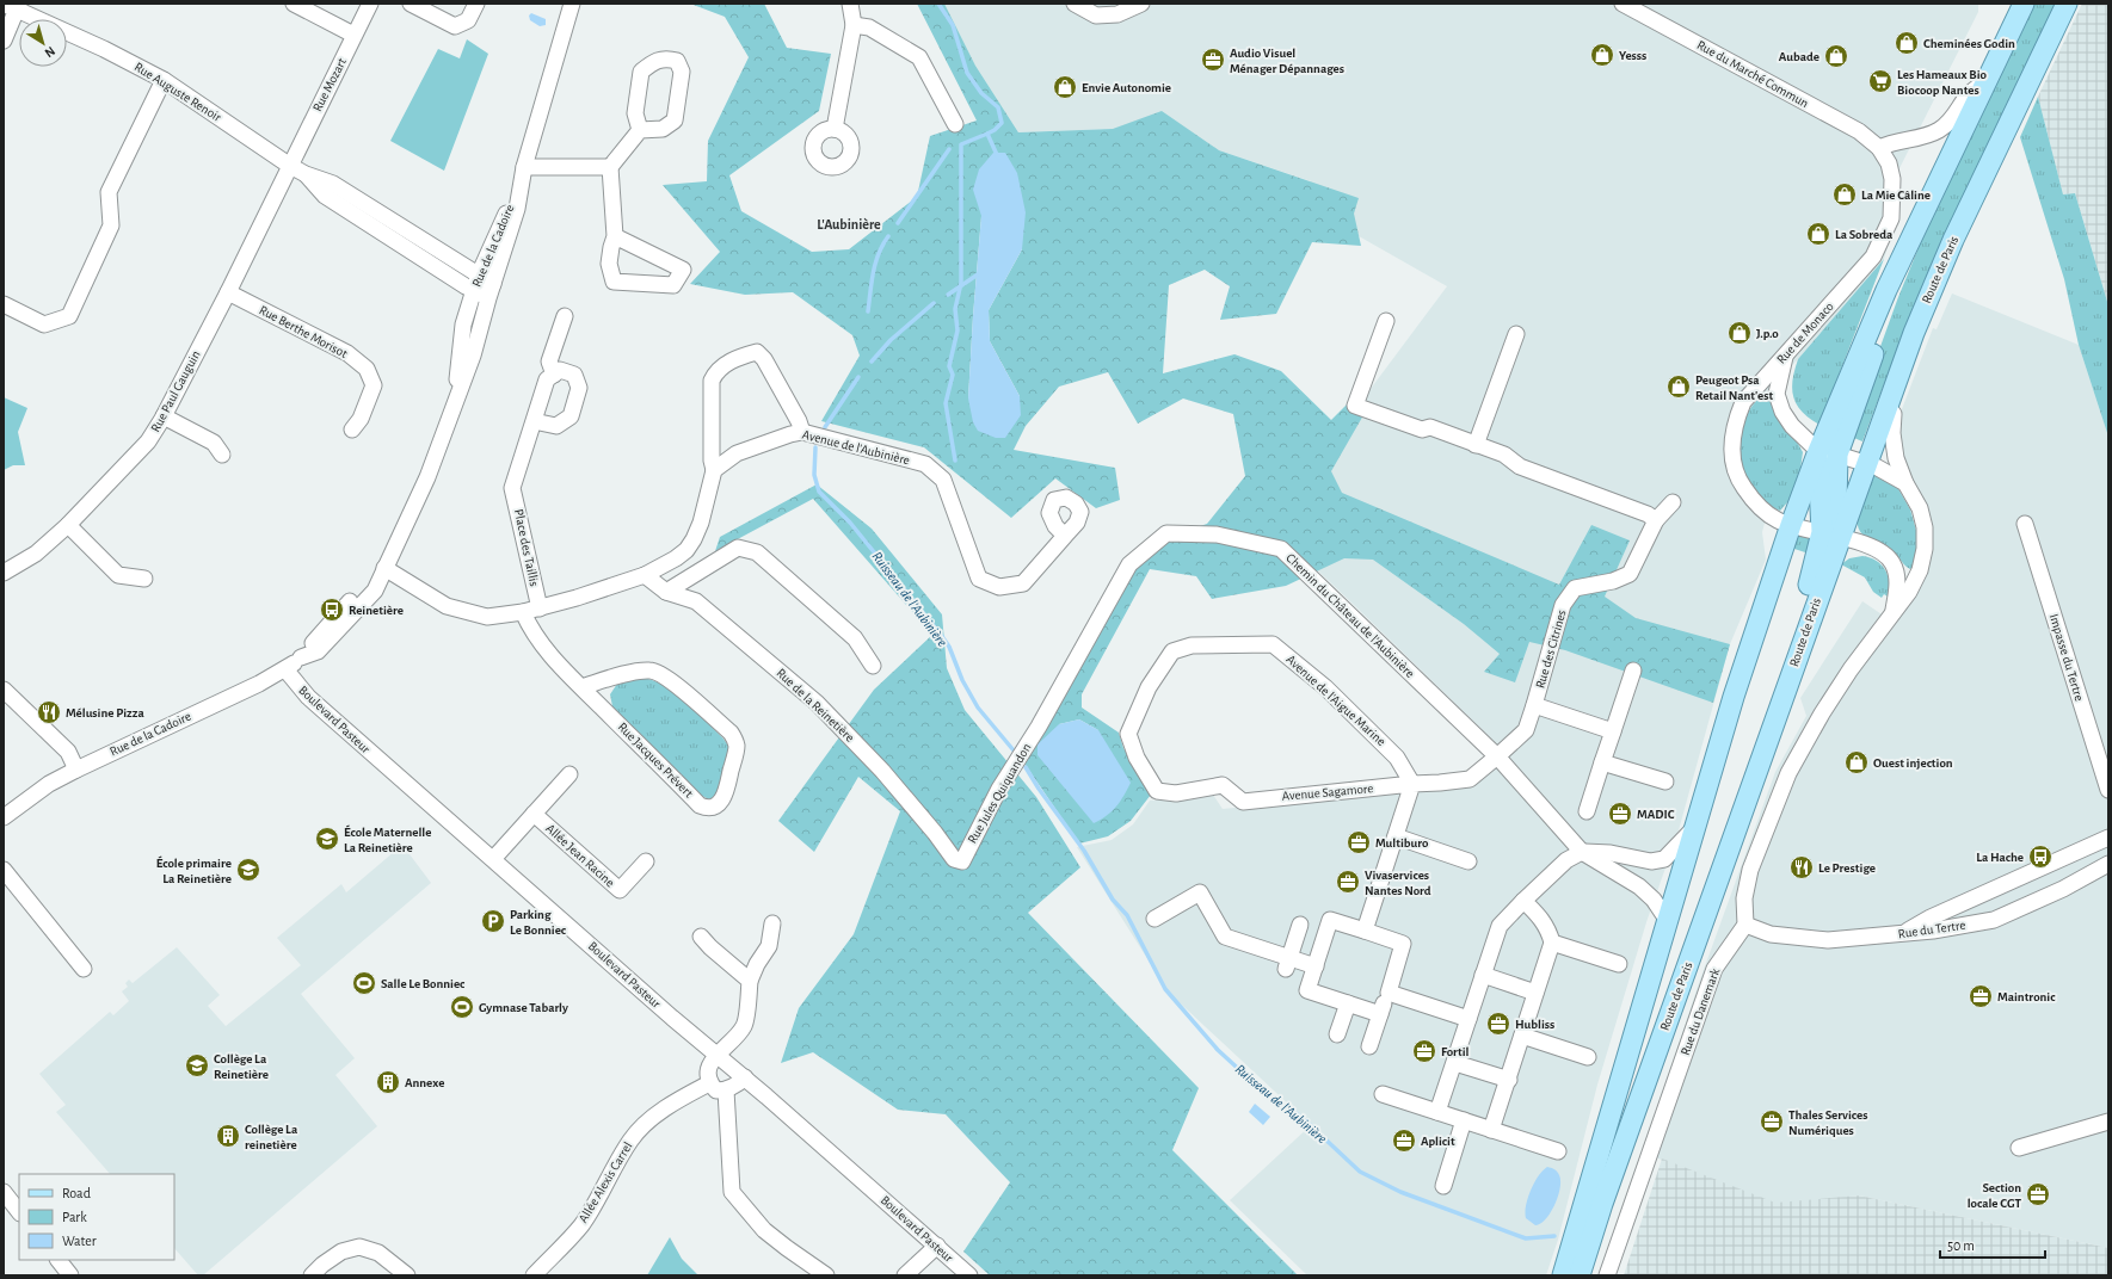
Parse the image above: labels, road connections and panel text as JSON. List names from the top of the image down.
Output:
{
  "streets": {
    "main road": ["Route de Paris"],
    "street": [
      "Rue du Marché Commun",
      "Rue Mozart",
      "Rue Auguste Renoir",
      "Rue de la Cadoire",
      "Rue Berthe Morisot",
      "Rue de Monaco",
      "Rue Paul Gauguin",
      "Avenue de l'Aubinière",
      "Place des Taillis",
      "Chemin du Château de l'Aubinière",
      "Rue des Citrines",
      "Impasse du Tertre",
      "Avenue de l'Aigue Marine",
      "Rue de la Reinetière",
      "Boulevard Pasteur",
      "Rue Jacques Prévert",
      "Avenue Sagamore",
      "Rue Jules Quiquandon",
      "Allée Jean Racine",
      "Rue du Tertre",
      "Rue du Danemark",
      "Allée Alexis Carrel"
    ]
  },
  "crossings": [
    ["Rue du Marché Commun", "Rue de Monaco"],
    ["Rue Mozart", "Rue Auguste Renoir"],
    ["Rue Mozart", "Rue Paul Gauguin"],
    ["Rue Auguste Renoir", "Rue de la Cadoire"],
    ["Rue Auguste Renoir", "Rue Paul Gauguin"],
    ["Rue de la Cadoire", "Boulevard Pasteur"],
    ["Route de Paris", "Rue de Monaco"],
    ["Route de Paris", "Chemin du Château de l'Aubinière"],
    ["Rue Berthe Morisot", "Rue Paul Gauguin"],
    ["Chemin du Château de l'Aubinière", "Rue des Citrines"],
    ["Chemin du Château de l'Aubinière", "Avenue Sagamore"],
    ["Chemin du Château de l'Aubinière", "Rue Jules Quiquandon"],
    ["Rue des Citrines", "Avenue Sagamore"],
    ["Avenue de l'Aigue Marine", "Avenue Sagamore"],
    ["Rue de la Reinetière", "Rue Jules Quiquandon"],
    ["Boulevard Pasteur", "Allée Jean Racine"],
    ["Rue du Tertre", "Rue du Danemark"]
  ],
  "districts": ["L'Aubinière"],
  "water": ["Ruisseau de l'Aubinière"],
  "places": {
    "shop": [
      "Cheminées Godin",
      "Yesss",
      "Aubade",
      "Envie Autonomie",
      "La Mie Câline",
      "La Sobreda",
      "J.p.o",
      "Peugeot Psa Retail Nant'est",
      "Ouest injection"
    ],
    "office": [
      "Audio Visuel Ménager Dépannages",
      "MADIC",
      "Multiburo",
      "Vivaservices Nantes Nord",
      "Maintronic",
      "Hubliss",
      "Fortil",
      "Thales Services Numériques",
      "Aplicit",
      "Section locale CGT"
    ],
    "supermarket": ["Les Hameaux Bio Biocoop Nantes"],
    "bus stop": ["Reinetière", "La Hache"],
    "restaurant": ["Mélusine Pizza", "Le Prestige"],
    "school or university": ["École Maternelle La Reinetière", "École primaire La Reinetière", "Collège La Reinetière"],
    "parking": ["Parking Le Bonniec"],
    "sports": ["Salle Le Bonniec", "Gymnase Tabarly"],
    "building": ["Annexe", "Collège La reinetière"]
  },
  "legend": ["Road", "Park", "Water"],
  "scale_bar": "50 m",
  "north": "bottom right"
}
